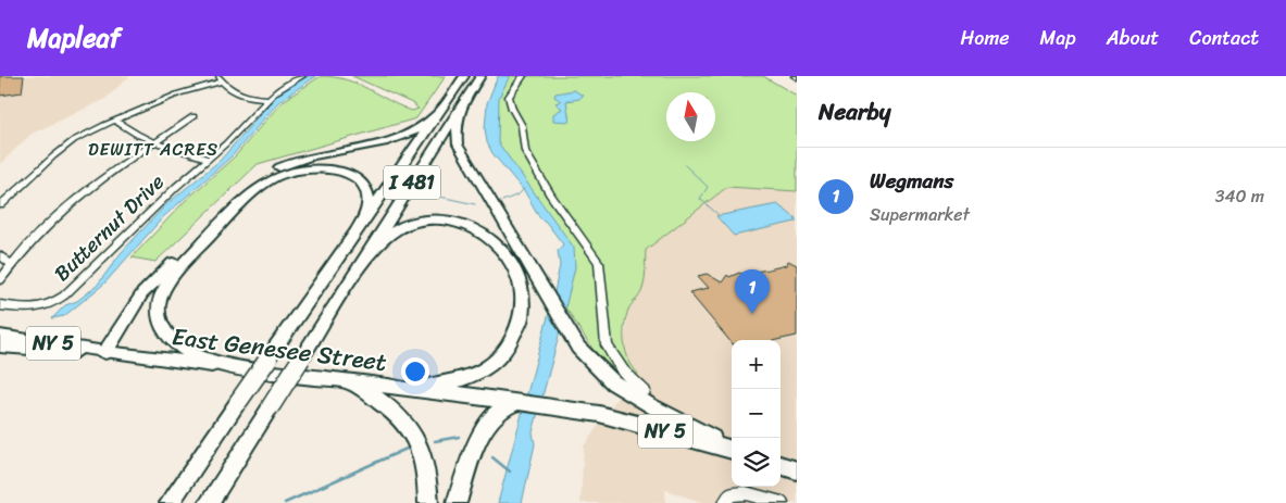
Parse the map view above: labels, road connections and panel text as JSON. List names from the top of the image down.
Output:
{
  "streets": {
    "highway": ["I 481", "NY 5", "East Genesee Street"],
    "street": ["Butternut Drive"]
  },
  "districts": ["DEWITT ACRES"],
  "north": "top",
  "page": {
    "header": "Mapleaf",
    "nav": [
      "Home",
      "Map",
      "About",
      "Contact"
    ],
    "heading": "Nearby",
    "list": [
      {
        "mark": "1",
        "name": "Wegmans",
        "note": "Supermarket",
        "value": "340 m"
      }
    ],
    "pins": "1",
    "map_buttons": ["+", "−"]
  }
}
